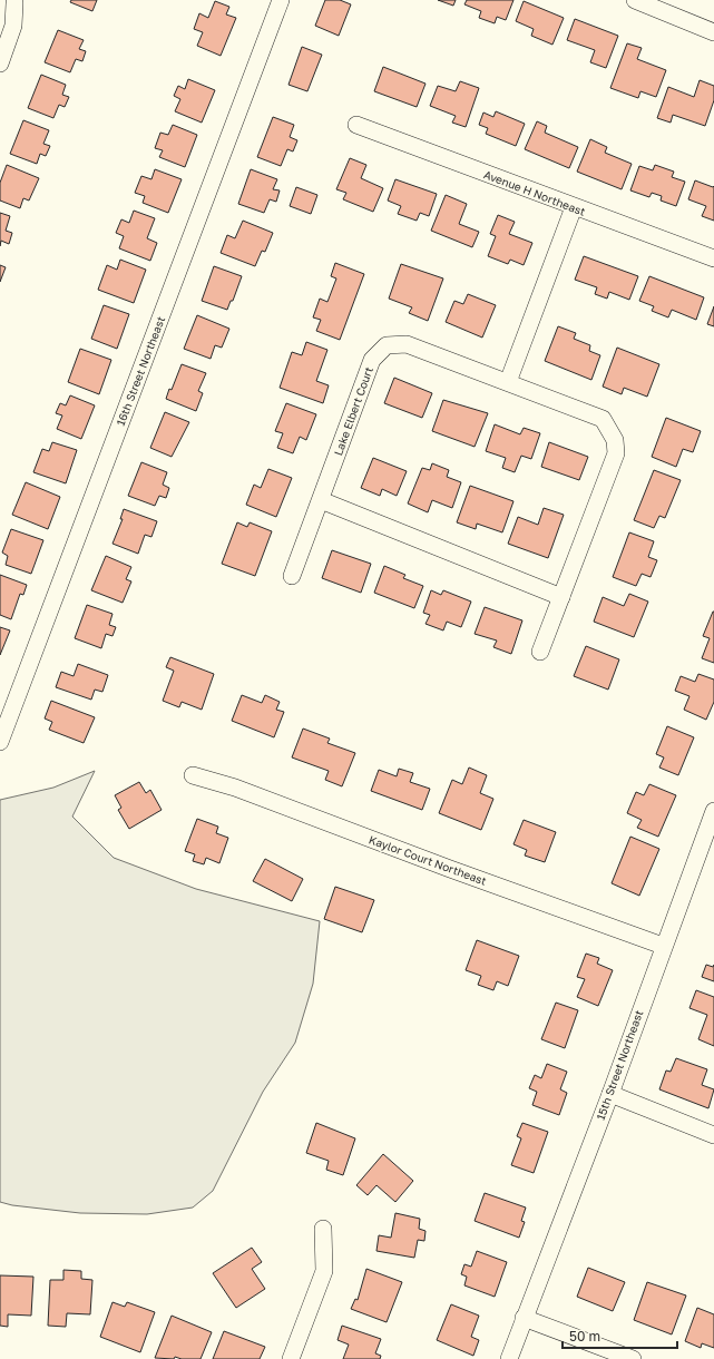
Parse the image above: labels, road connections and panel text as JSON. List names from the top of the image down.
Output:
{
  "streets": {
    "street": [
      "Avenue H Northeast",
      "16th Street Northeast",
      "Lake Elbert Court",
      "Kaylor Court Northeast",
      "15th Street Northeast"
    ]
  },
  "crossings": [
    ["Kaylor Court Northeast", "15th Street Northeast"]
  ],
  "scale_bar": "50 m"
}
